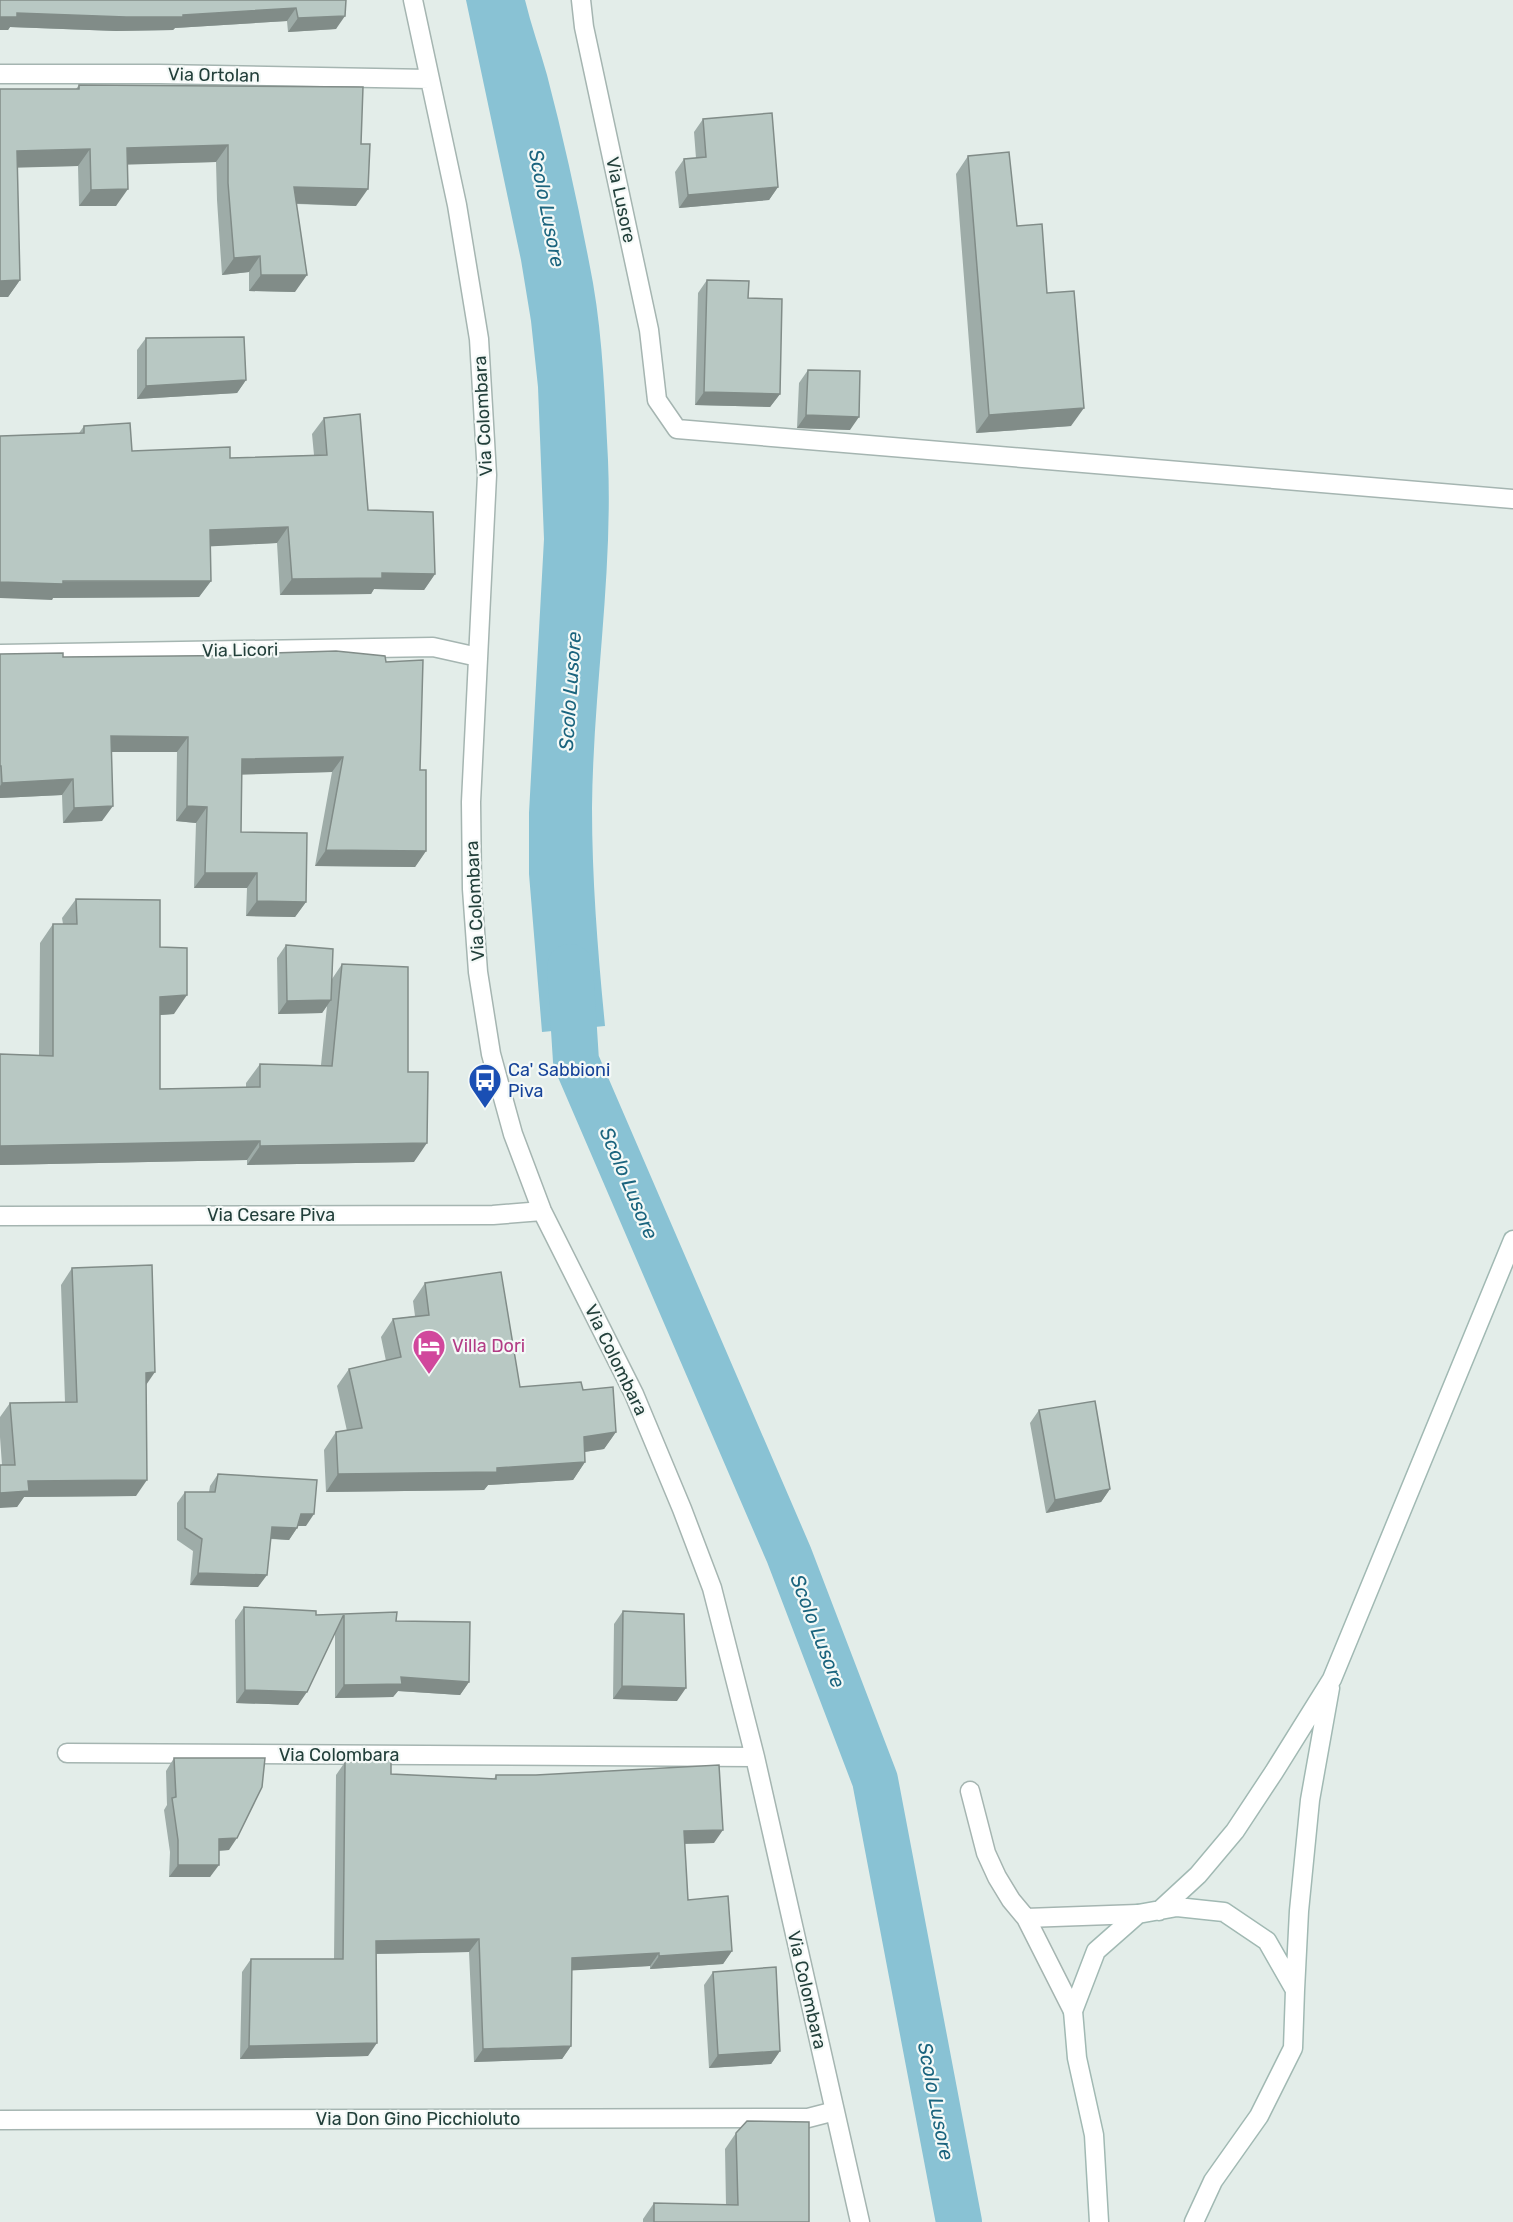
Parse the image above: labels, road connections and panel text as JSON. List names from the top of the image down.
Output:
{
  "streets": {
    "street": [
      "Via Ortolan",
      "Via Lusore",
      "Via Colombara",
      "Via Licori",
      "Via Cesare Piva",
      "Via Don Gino Picchioluto"
    ]
  },
  "crossings": [
    ["Via Ortolan", "Via Colombara"],
    ["Via Colombara", "Via Licori"],
    ["Via Colombara", "Via Cesare Piva"],
    ["Via Colombara", "Via Don Gino Picchioluto"]
  ],
  "water": ["Scolo Lusore"],
  "places": {
    "bus stop": ["Ca' Sabbioni Piva"],
    "hotel": ["Villa Dori"]
  }
}
